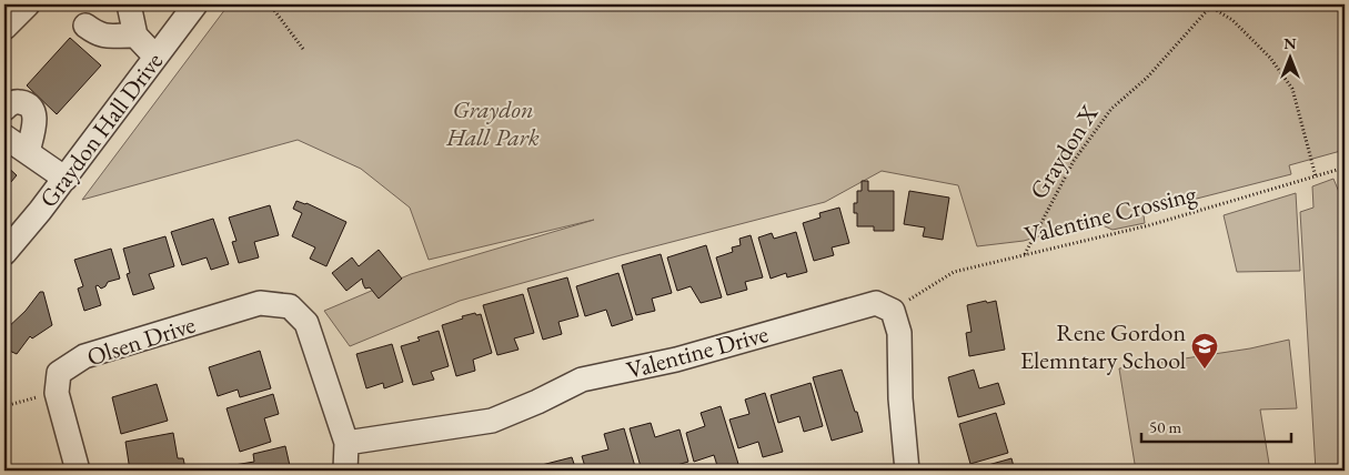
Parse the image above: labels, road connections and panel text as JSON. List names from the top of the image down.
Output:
{
  "streets": {
    "street": ["Graydon Hall Drive", "Olsen Drive", "Valentine Drive"],
    "path": ["Graydon X", "Valentine Crossing"]
  },
  "crossings": [
    ["Graydon X", "Valentine Crossing"],
    ["Valentine Crossing", "Valentine Drive"],
    ["Olsen Drive", "Valentine Drive"]
  ],
  "parks": ["Graydon Hall Park"],
  "places": {
    "school or university": ["Rene Gordon Elemntary School"]
  },
  "scale_bar": "50 m",
  "north": "top"
}
